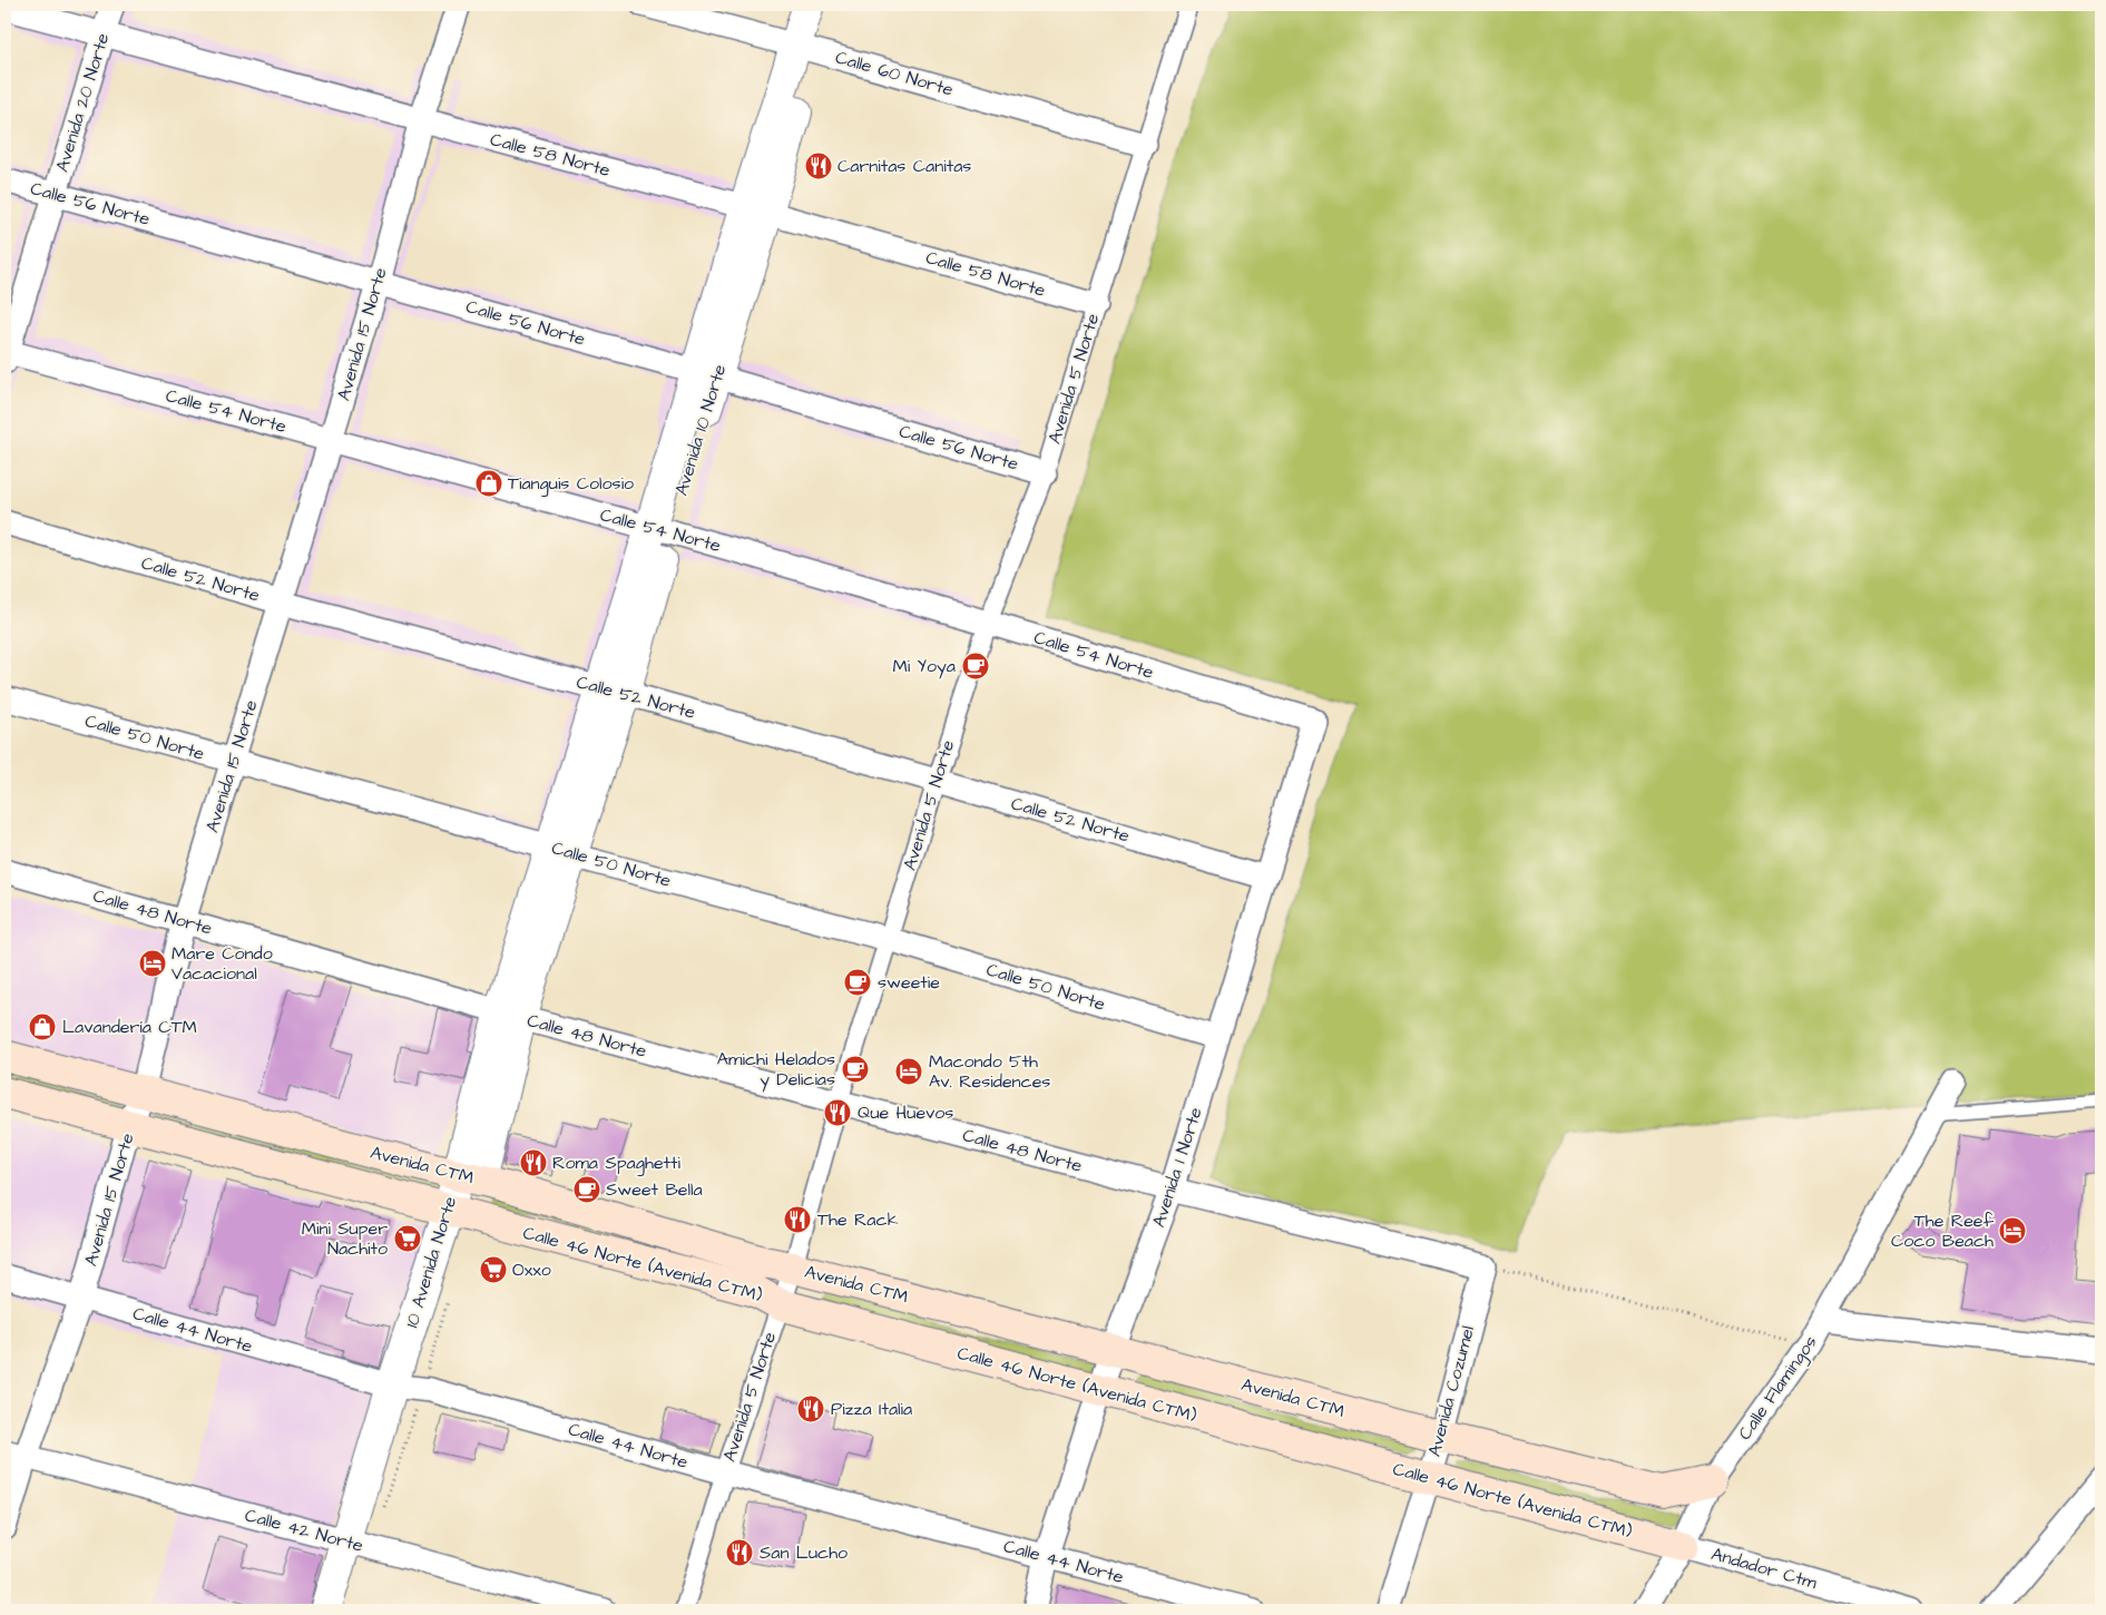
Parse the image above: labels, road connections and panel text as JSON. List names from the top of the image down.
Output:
{
  "streets": {
    "main road": ["Avenida CTM", "Calle 46 Norte (Avenida CTM)"],
    "street": [
      "Calle 60 Norte",
      "Avenida 20 Norte",
      "Calle 58 Norte",
      "Calle 56 Norte",
      "Avenida 15 Norte",
      "Avenida 5 Norte",
      "Calle 54 Norte",
      "Avenida 10 Norte",
      "Calle 52 Norte",
      "Calle 50 Norte",
      "Calle 48 Norte",
      "Avenida 1 Norte",
      "10 Avenida Norte",
      "Calle 44 Norte",
      "Calle Flamingos",
      "Avenida Cozumel",
      "Calle 42 Norte",
      "Andador Ctm"
    ]
  },
  "crossings": [
    ["Calle 60 Norte", "Avenida 5 Norte"],
    ["Calle 60 Norte", "Avenida 10 Norte"],
    ["Avenida 20 Norte", "Calle 58 Norte"],
    ["Avenida 20 Norte", "Calle 56 Norte"],
    ["Avenida 20 Norte", "Calle 54 Norte"],
    ["Calle 58 Norte", "Avenida 15 Norte"],
    ["Calle 58 Norte", "Avenida 5 Norte"],
    ["Calle 58 Norte", "Avenida 10 Norte"],
    ["Calle 56 Norte", "Avenida 15 Norte"],
    ["Calle 56 Norte", "Avenida 5 Norte"],
    ["Calle 56 Norte", "Avenida 10 Norte"],
    ["Avenida 15 Norte", "Calle 54 Norte"],
    ["Avenida 15 Norte", "Calle 52 Norte"],
    ["Avenida 15 Norte", "Calle 50 Norte"],
    ["Avenida 15 Norte", "Calle 48 Norte"],
    ["Avenida 15 Norte", "Avenida CTM"],
    ["Avenida 15 Norte", "Calle 44 Norte"],
    ["Avenida 15 Norte", "Calle 42 Norte"],
    ["Avenida 5 Norte", "Calle 54 Norte"],
    ["Avenida 5 Norte", "Calle 52 Norte"],
    ["Avenida 5 Norte", "Calle 50 Norte"],
    ["Avenida 5 Norte", "Calle 48 Norte"],
    ["Avenida 5 Norte", "Avenida CTM"],
    ["Avenida 5 Norte", "Calle 46 Norte (Avenida CTM)"],
    ["Avenida 5 Norte", "Calle 44 Norte"],
    ["Calle 54 Norte", "Avenida 10 Norte"],
    ["Calle 54 Norte", "Avenida 1 Norte"],
    ["Avenida 10 Norte", "Calle 52 Norte"],
    ["Avenida 10 Norte", "Calle 50 Norte"],
    ["Avenida 10 Norte", "10 Avenida Norte"],
    ["Calle 52 Norte", "Avenida 1 Norte"],
    ["Calle 50 Norte", "Avenida 1 Norte"],
    ["Calle 50 Norte", "10 Avenida Norte"],
    ["Calle 48 Norte", "Avenida 1 Norte"],
    ["Calle 48 Norte", "10 Avenida Norte"],
    ["Calle 48 Norte", "Avenida Cozumel"],
    ["Avenida CTM", "Avenida 1 Norte"],
    ["Avenida CTM", "10 Avenida Norte"],
    ["Avenida CTM", "Calle 46 Norte (Avenida CTM)"],
    ["Avenida CTM", "Calle Flamingos"],
    ["Avenida CTM", "Avenida Cozumel"],
    ["Avenida 1 Norte", "Calle 46 Norte (Avenida CTM)"],
    ["Avenida 1 Norte", "Calle 44 Norte"],
    ["10 Avenida Norte", "Calle 46 Norte (Avenida CTM)"],
    ["10 Avenida Norte", "Calle 44 Norte"],
    ["10 Avenida Norte", "Calle 42 Norte"],
    ["Calle 46 Norte (Avenida CTM)", "Calle Flamingos"],
    ["Calle 46 Norte (Avenida CTM)", "Avenida Cozumel"],
    ["Calle 46 Norte (Avenida CTM)", "Andador Ctm"],
    ["Calle Flamingos", "Andador Ctm"]
  ],
  "places": {
    "restaurant": [
      "Carnitas Canitas",
      "Que Huevos",
      "Roma Spaghetti",
      "The Rack",
      "Pizza Italia",
      "San Lucho"
    ],
    "shop": ["Tianguis Colosio", "Lavandería CTM"],
    "cafe": [
      "Mi Yoya",
      "sweetie",
      "Amichi Helados y Delicias",
      "Sweet Bella"
    ],
    "hotel": ["Mare Condo Vacacional", "Macondo 5th Av. Residences", "The Reef Coco Beach"],
    "supermarket": ["Mini Super Nachito", "Oxxo"]
  }
}
